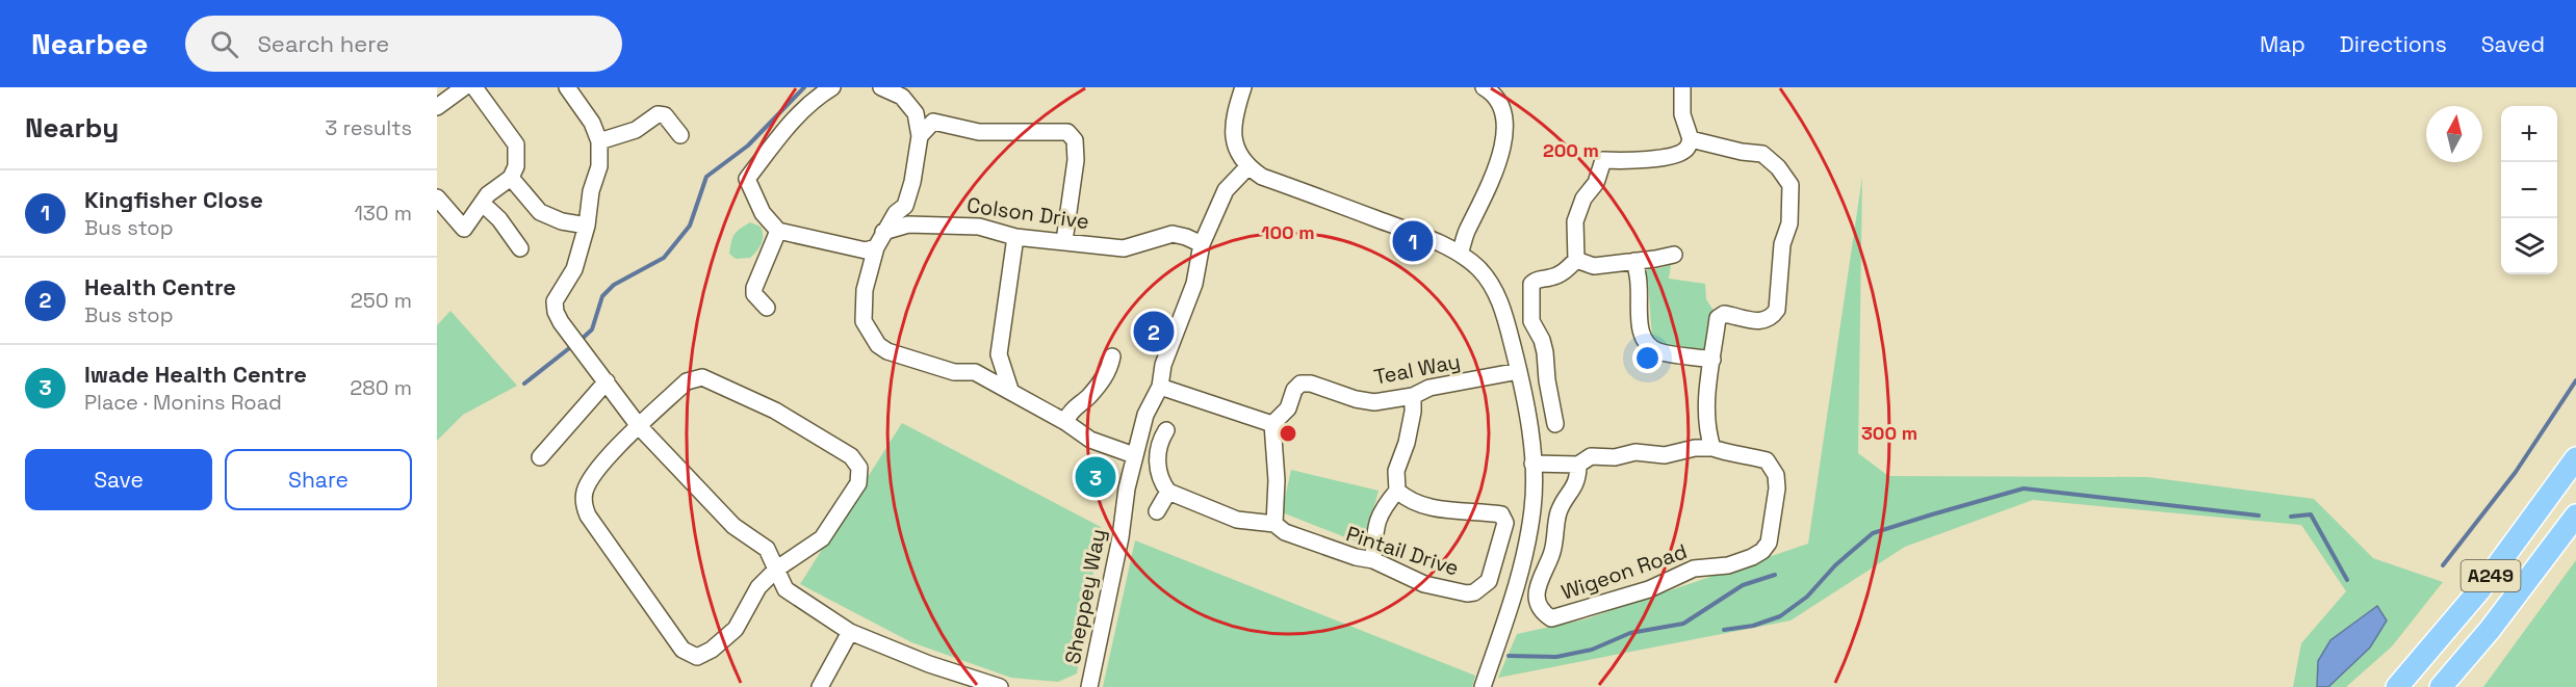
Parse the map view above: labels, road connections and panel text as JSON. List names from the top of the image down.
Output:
{
  "streets": {
    "highway": ["A249"],
    "street": [
      "Colson Drive",
      "Teal Way",
      "Pintail Drive",
      "Wigeon Road",
      "Sheppey Way"
    ]
  },
  "crossings": [
    ["Colson Drive", "Sheppey Way"]
  ],
  "north": "top",
  "page": {
    "header": "Nearbee",
    "search": "Search here",
    "nav": ["Map", "Directions", "Saved"],
    "heading": ["Nearby", "3 results"],
    "map_buttons": ["+", "−"],
    "list": [
      {
        "mark": "1",
        "name": "Kingfisher Close",
        "note": "Bus stop",
        "value": "130 m"
      },
      {
        "mark": "2",
        "name": "Health Centre",
        "note": "Bus stop",
        "value": "250 m"
      },
      {
        "mark": "3",
        "name": "Iwade Health Centre",
        "note": "Place · Monins Road",
        "value": "280 m"
      }
    ],
    "pins": ["1", "2", "3"],
    "buttons": ["Save", "Share"]
  },
  "rings": ["200 m", "100 m", "300 m"]
}
